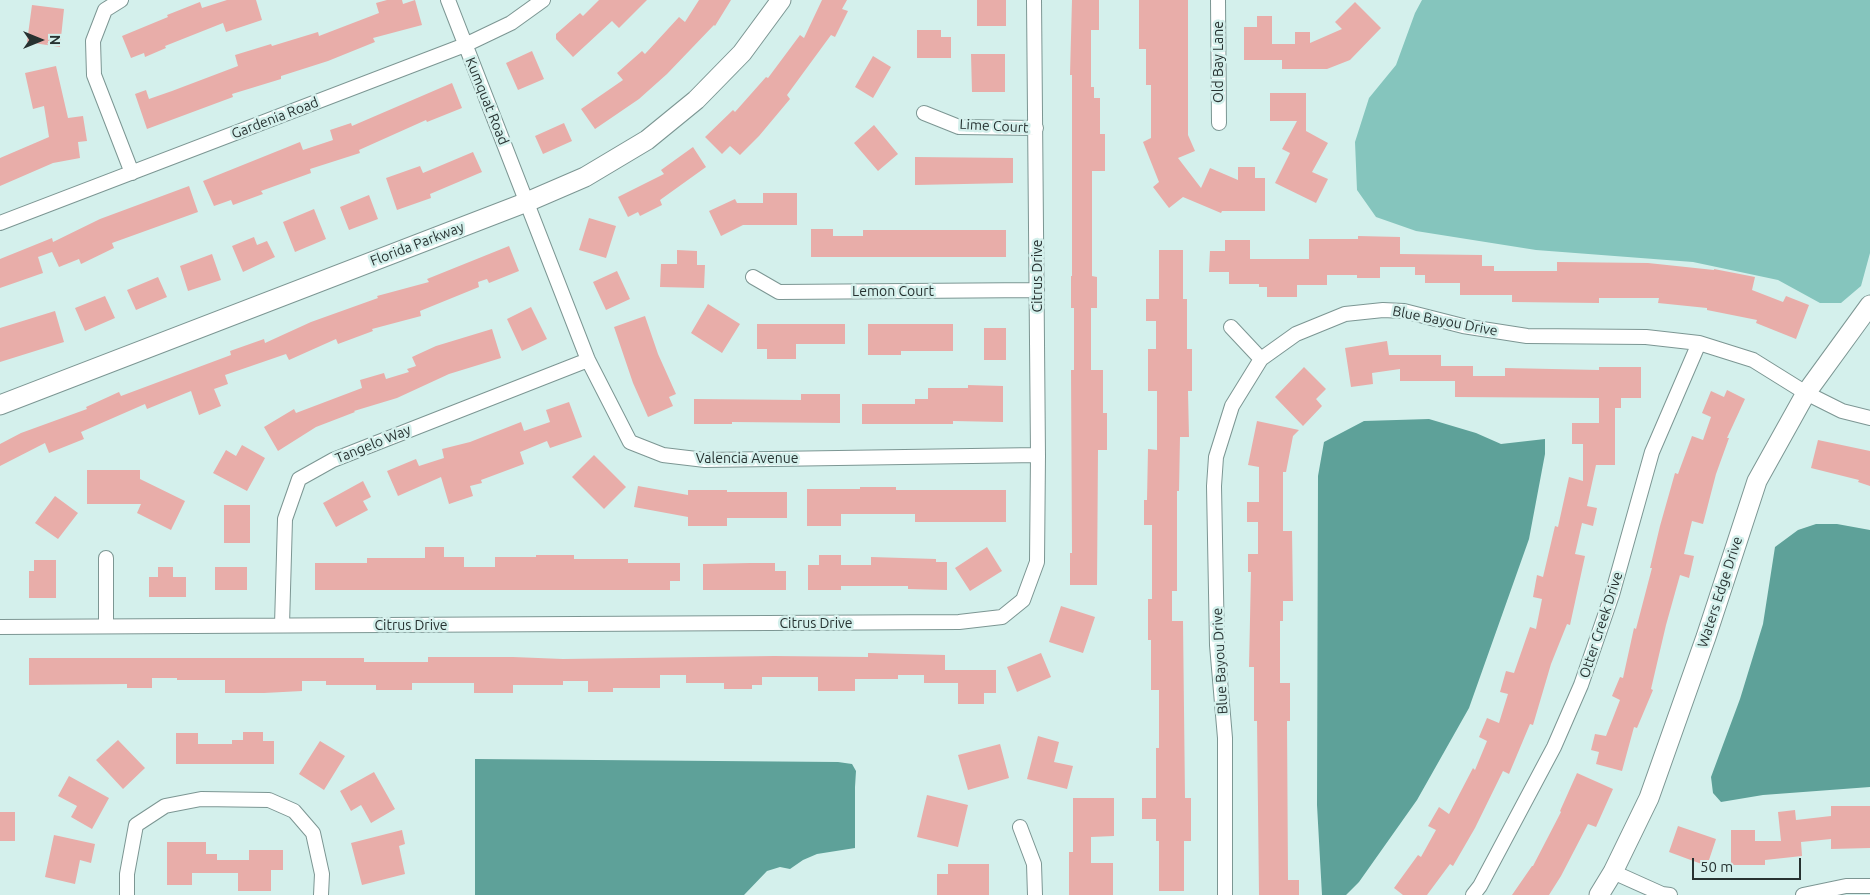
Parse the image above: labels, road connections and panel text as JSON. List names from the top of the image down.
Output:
{
  "streets": {
    "street": [
      "Old Bay Lane",
      "Kumquat Road",
      "Gardenia Road",
      "Lime Court",
      "Florida Parkway",
      "Citrus Drive",
      "Lemon Court",
      "Blue Bayou Drive",
      "Tangelo Way",
      "Valencia Avenue",
      "Waters Edge Drive",
      "Otter Creek Drive"
    ]
  },
  "crossings": [
    ["Kumquat Road", "Gardenia Road"],
    ["Kumquat Road", "Florida Parkway"],
    ["Kumquat Road", "Valencia Avenue"],
    ["Lime Court", "Citrus Drive"],
    ["Florida Parkway", "Valencia Avenue"],
    ["Citrus Drive", "Lemon Court"],
    ["Citrus Drive", "Tangelo Way"],
    ["Citrus Drive", "Valencia Avenue"],
    ["Blue Bayou Drive", "Waters Edge Drive"],
    ["Blue Bayou Drive", "Otter Creek Drive"],
    ["Tangelo Way", "Valencia Avenue"]
  ],
  "scale_bar": "50 m",
  "north": "right"
}
